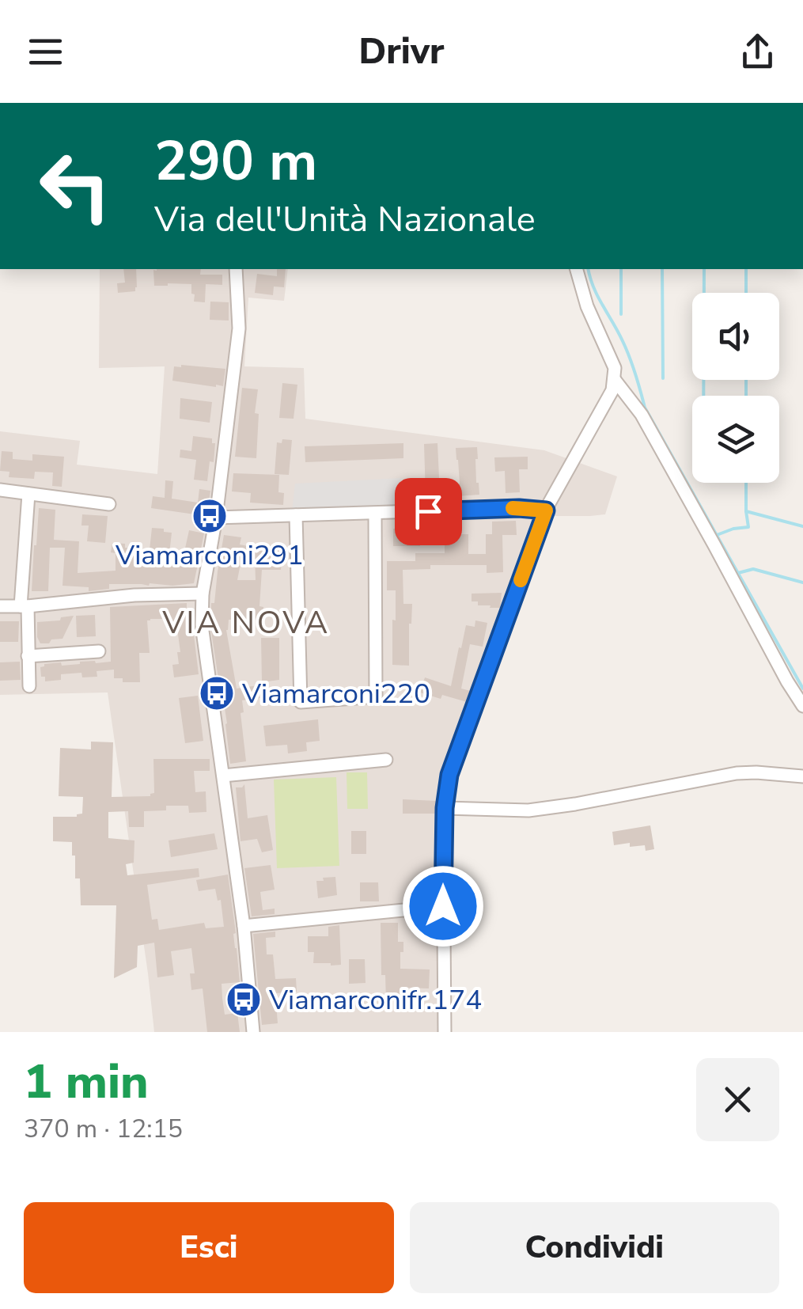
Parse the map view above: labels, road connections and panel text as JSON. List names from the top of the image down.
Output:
{
  "districts": ["VIA NOVA"],
  "places": {
    "bus stop": ["Viamarconi291", "Viamarconi220", "Viamarconifr.174"]
  },
  "page": {
    "header": "Drivr",
    "turn": ["290 m", "Via dell'Unità Nazionale"],
    "heading": ["1 min", "370 m · 12:15"],
    "buttons": ["Esci", "Condividi"]
  }
}
